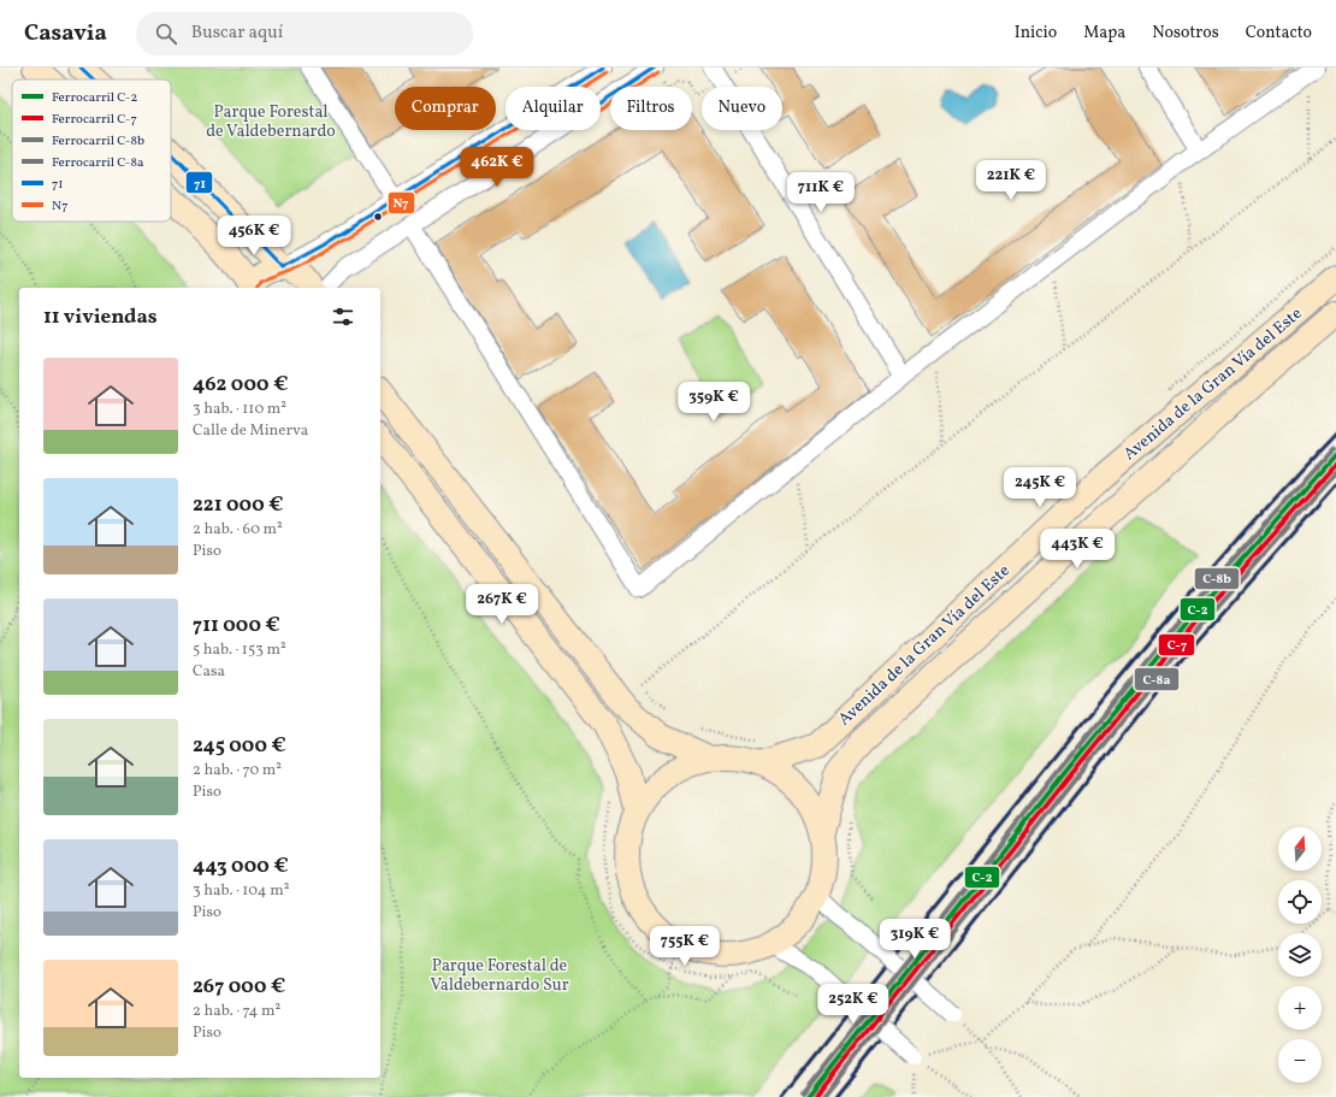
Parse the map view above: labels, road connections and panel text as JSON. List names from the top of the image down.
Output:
{
  "streets": {
    "street": ["Avenida de la Gran Vía del Este"]
  },
  "parks": ["Parque Forestal de Valdebernardo", "Parque Forestal de Valdebernardo Sur"],
  "lines": [
    "transit line 71",
    "transit line N7",
    "rail line C-8b",
    "rail line C-2",
    "rail line C-7",
    "rail line C-8a"
  ],
  "legend": [
    "Ferrocarril C-2",
    "Ferrocarril C-7",
    "Ferrocarril C-8b",
    "Ferrocarril C-8a",
    "71",
    "N7"
  ],
  "north": "top",
  "page": {
    "header": "Casavia",
    "search": "Buscar aquí",
    "nav": [
      "Inicio",
      "Mapa",
      "Nosotros",
      "Contacto"
    ],
    "chip": [
      "Comprar",
      "Alquilar",
      "Filtros",
      "Nuevo"
    ],
    "price": [
      "462K €",
      "221K €",
      "711K €",
      "456K €",
      "359K €",
      "245K €",
      "443K €",
      "267K €",
      "319K €",
      "755K €",
      "252K €"
    ],
    "heading": "11 viviendas",
    "list": [
      {
        "name": "462 000 €",
        "note": "3 hab. · 110 m² · Calle de Minerva"
      },
      {
        "name": "221 000 €",
        "note": "2 hab. · 60 m² · Piso"
      },
      {
        "name": "711 000 €",
        "note": "5 hab. · 153 m² · Casa"
      },
      {
        "name": "245 000 €",
        "note": "2 hab. · 70 m² · Piso"
      },
      {
        "name": "443 000 €",
        "note": "3 hab. · 104 m² · Piso"
      },
      {
        "name": "267 000 €",
        "note": "2 hab. · 74 m² · Piso"
      }
    ],
    "map_buttons": ["+", "−"]
  }
}
